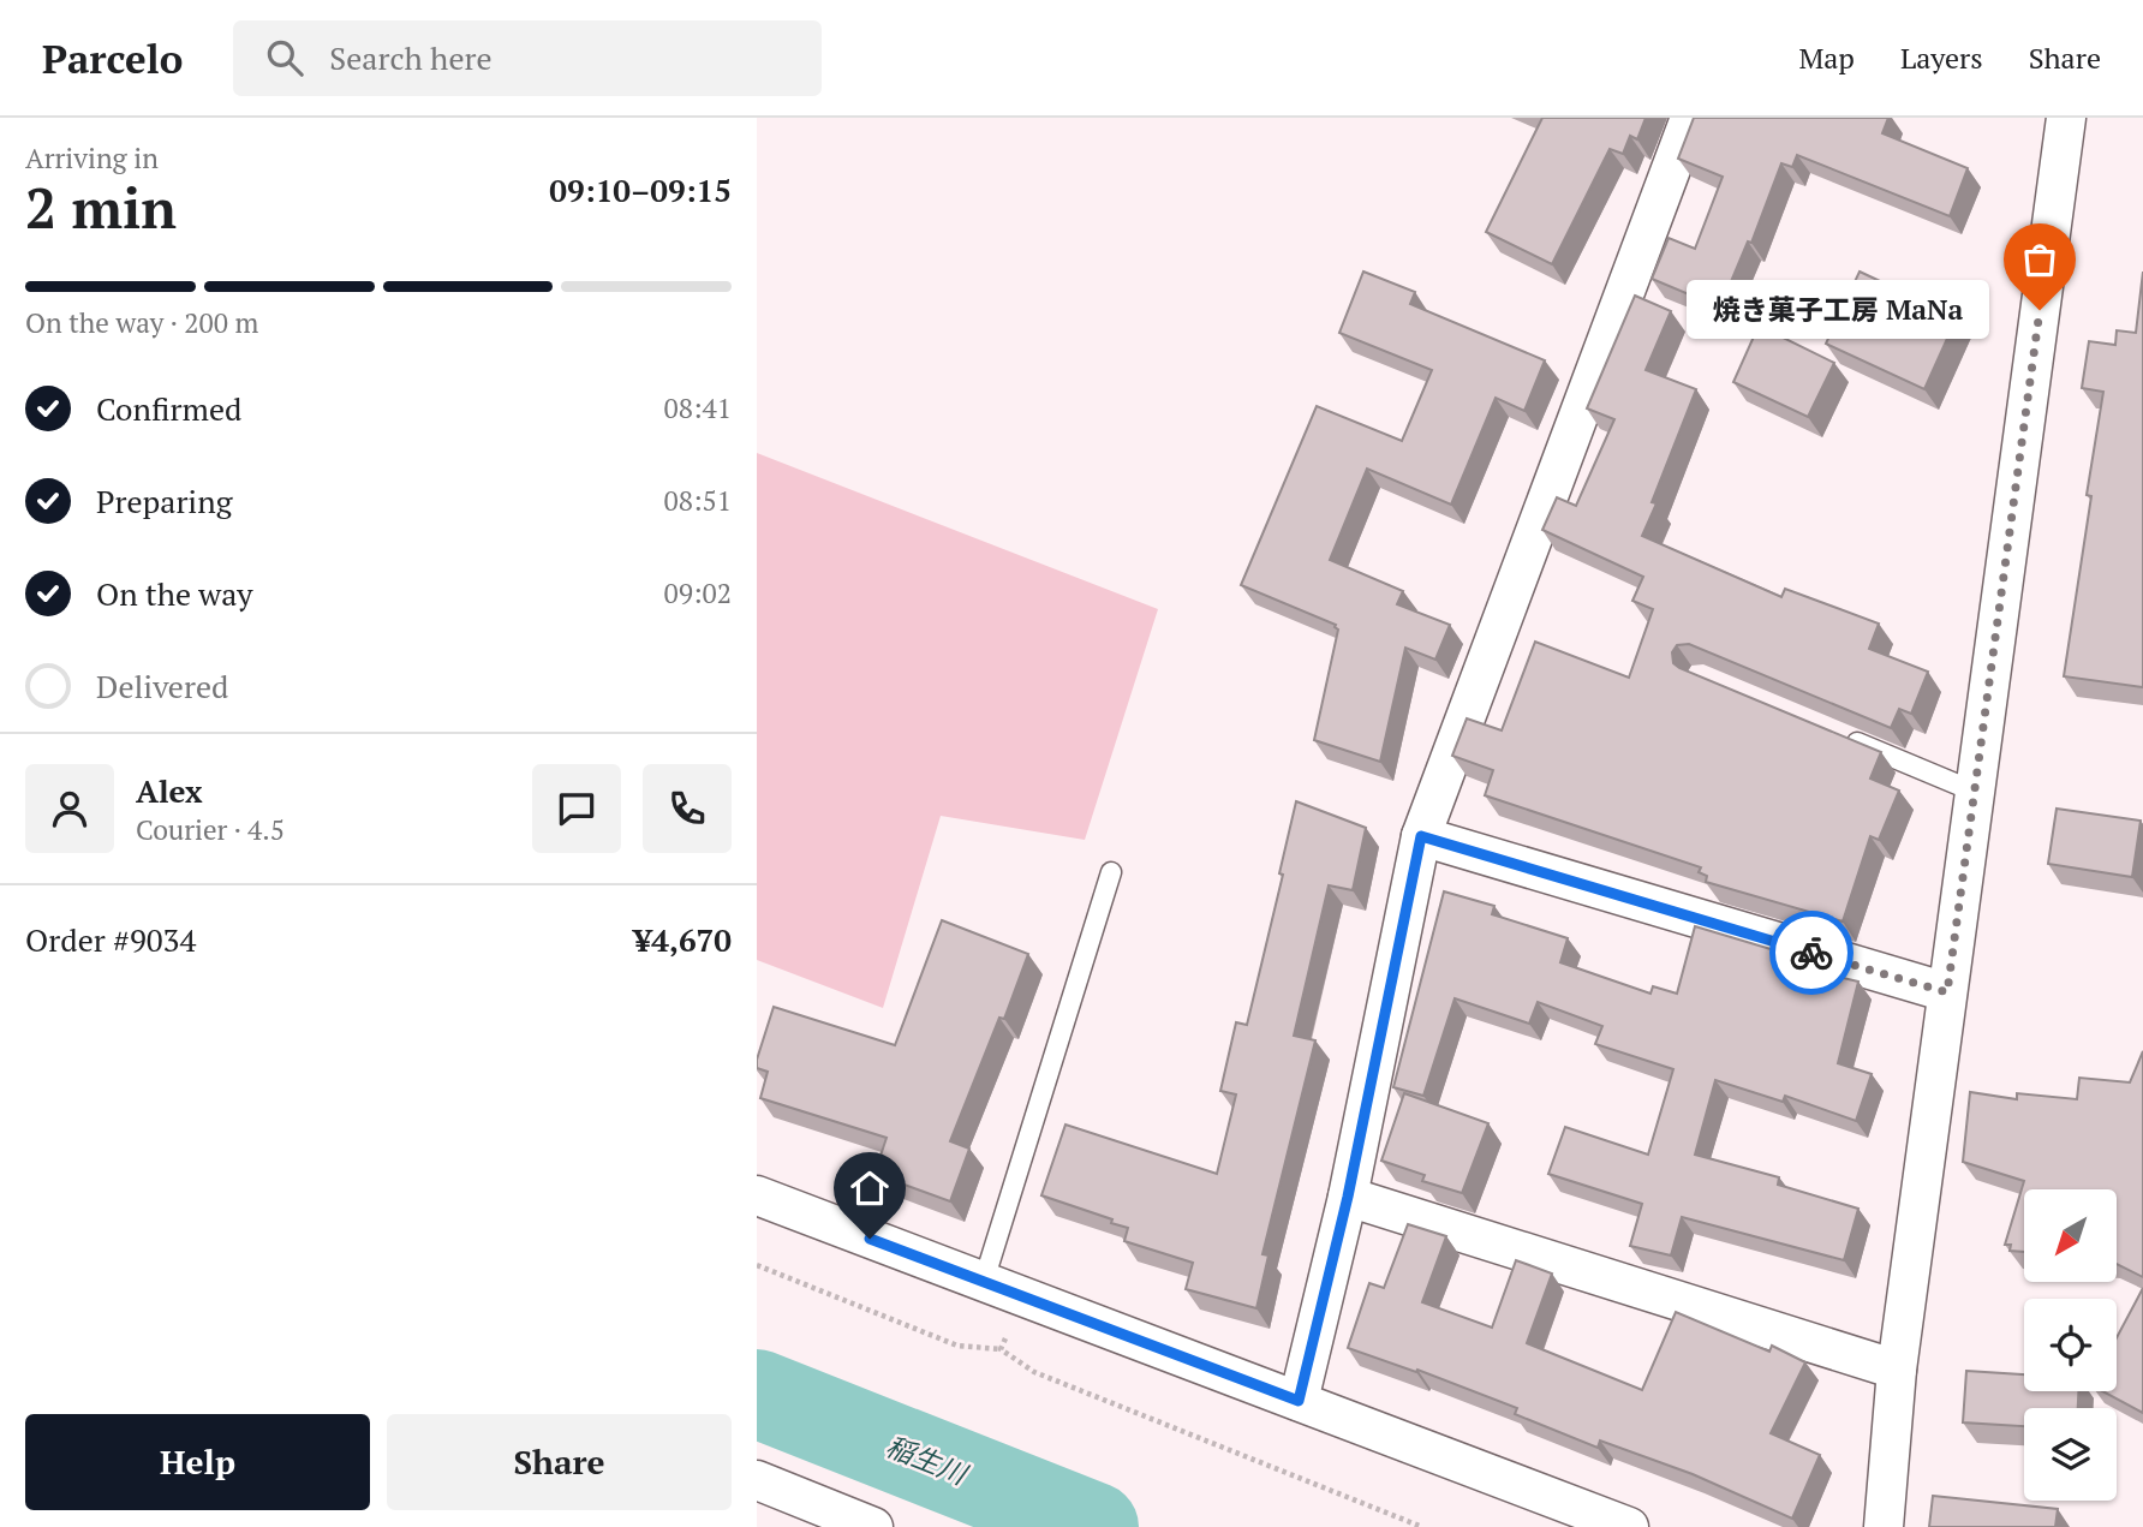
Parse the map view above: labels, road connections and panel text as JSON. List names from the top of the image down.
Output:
{
  "water": ["稲生川"],
  "places": ["焼き菓子工房 MaNa"],
  "north": "bottom left",
  "page": {
    "header": "Parcelo",
    "search": "Search here",
    "nav": ["Map", "Layers", "Share"],
    "heading": ["2 min", "Arriving in", "09:10–09:15"],
    "panel": [
      "Alex",
      "Courier · 4.5",
      "Order #9034",
      "¥4,670"
    ],
    "bar": "On the way · 200 m",
    "bubble": "焼き菓子工房 MaNa",
    "list": [
      ["Confirmed", "08:41"],
      ["Preparing", "08:51"],
      ["On the way", "09:02"],
      "Delivered"
    ],
    "buttons": ["Help", "Share"]
  }
}
